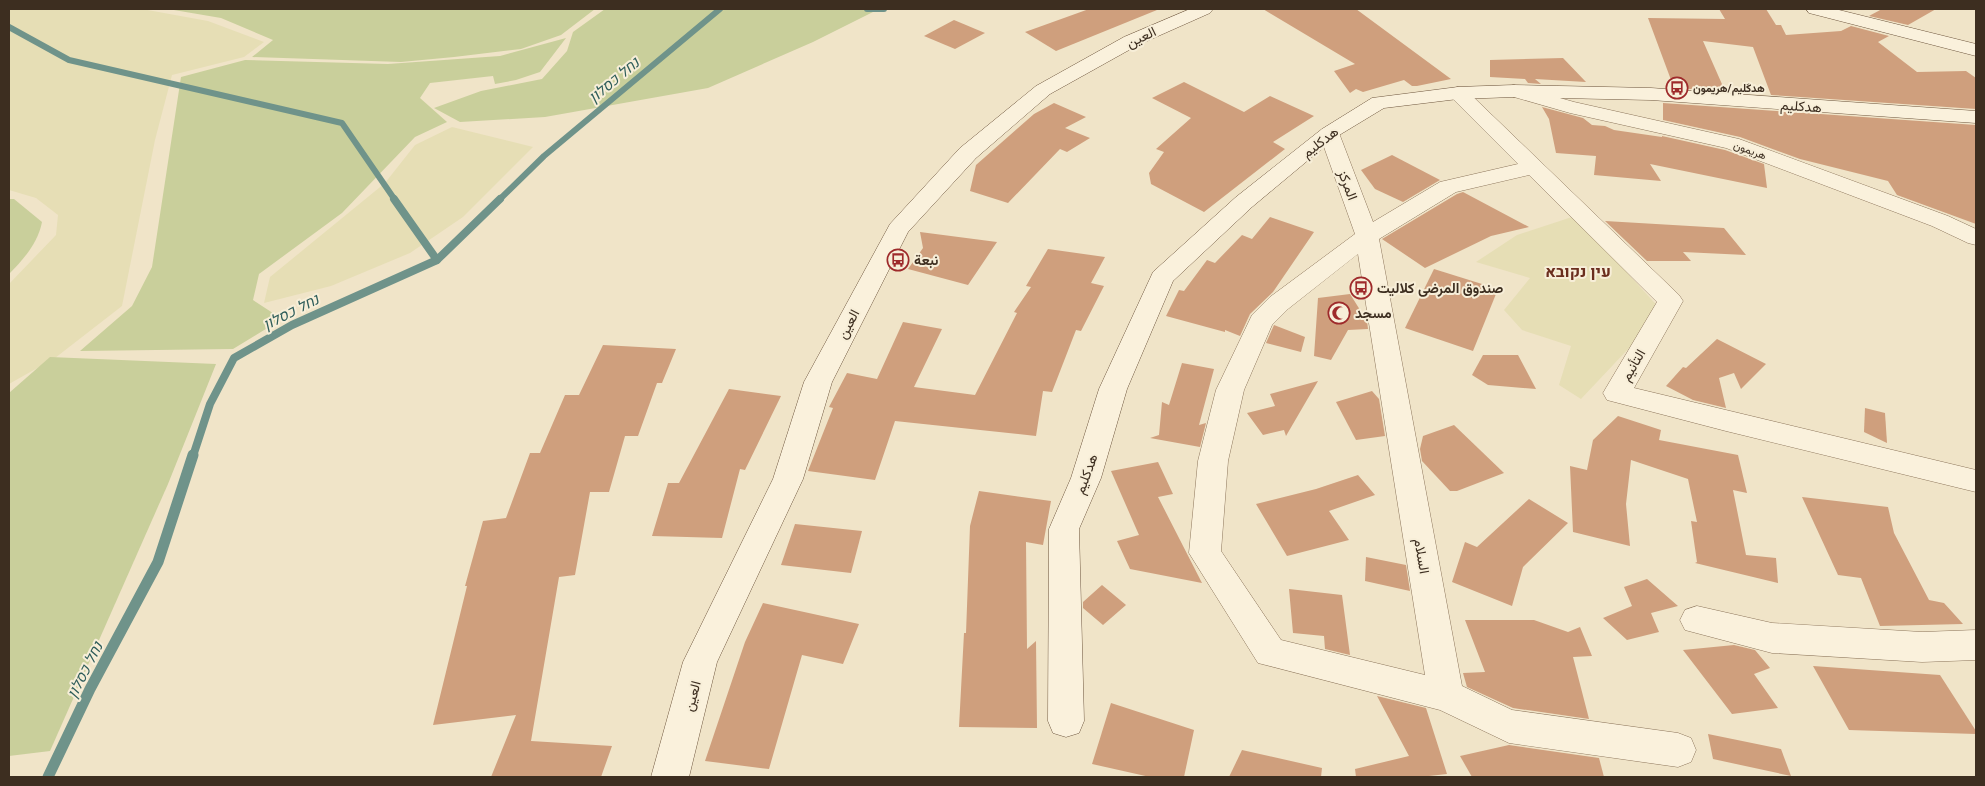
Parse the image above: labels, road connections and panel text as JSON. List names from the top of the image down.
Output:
{
  "streets": {
    "street": [
      "العين",
      "هدكليم",
      "هريمون",
      "المركز",
      "التأنيم",
      "السلام"
    ]
  },
  "crossings": [
    ["هدكليم", "هريمون"],
    ["هدكليم", "المركز"],
    ["هدكليم", "التأنيم"],
    ["المركز", "السلام"]
  ],
  "districts": ["עין נקובא"],
  "water": ["נחל כסלון"],
  "places": {
    "bus stop": ["هدكَليم/هريمون", "نبعة", "صندوق المرضى كلاليت"],
    "mosque": ["مسجد"]
  }
}
